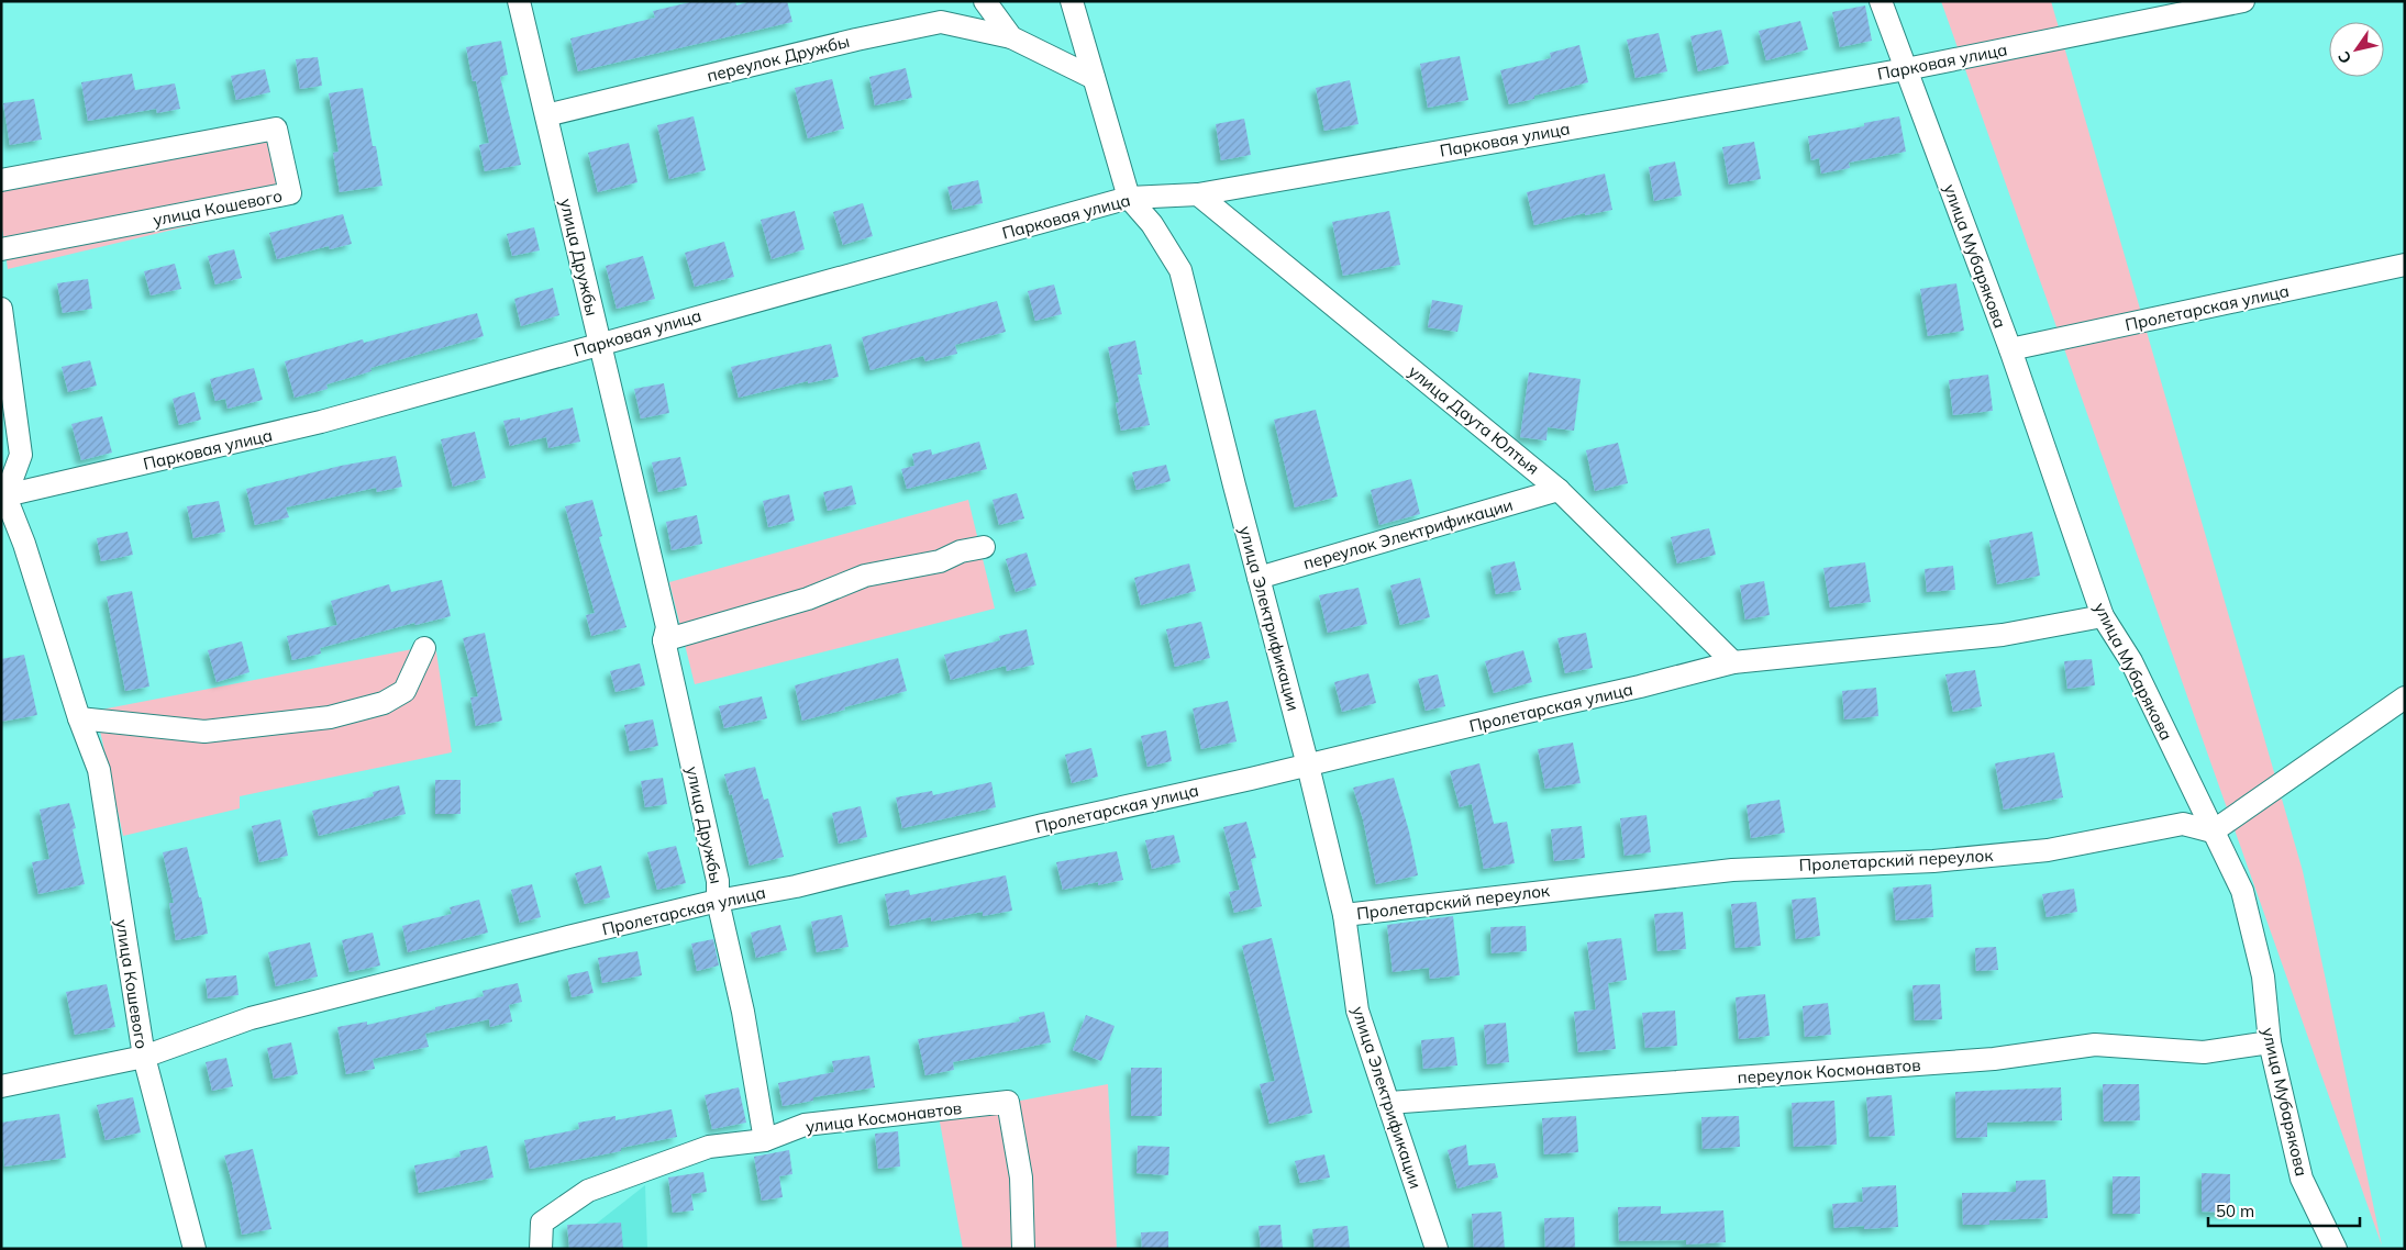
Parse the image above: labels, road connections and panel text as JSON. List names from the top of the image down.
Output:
{
  "streets": {
    "street": [
      "переулок Дружбы",
      "Парковая улица",
      "улица Кошевого",
      "улица Мубарякова",
      "улица Дружбы",
      "Пролетарская улица",
      "улица Даута Юлтыя",
      "переулок Электрификации",
      "улица Электрификации",
      "Пролетарский переулок",
      "переулок Космонавтов",
      "улица Космонавтов"
    ]
  },
  "crossings": [
    ["переулок Дружбы", "улица Дружбы"],
    ["Парковая улица", "улица Кошевого"],
    ["Парковая улица", "улица Мубарякова"],
    ["Парковая улица", "улица Дружбы"],
    ["Парковая улица", "улица Даута Юлтыя"],
    ["Парковая улица", "улица Электрификации"],
    ["улица Кошевого", "Пролетарская улица"],
    ["улица Мубарякова", "Пролетарская улица"],
    ["улица Мубарякова", "Пролетарский переулок"],
    ["улица Мубарякова", "переулок Космонавтов"],
    ["улица Дружбы", "Пролетарская улица"],
    ["улица Дружбы", "улица Космонавтов"],
    ["Пролетарская улица", "улица Даута Юлтыя"],
    ["Пролетарская улица", "улица Электрификации"],
    ["улица Даута Юлтыя", "переулок Электрификации"],
    ["переулок Электрификации", "улица Электрификации"],
    ["улица Электрификации", "Пролетарский переулок"],
    ["улица Электрификации", "переулок Космонавтов"]
  ],
  "scale_bar": "50 m",
  "north": "bottom left"
}
